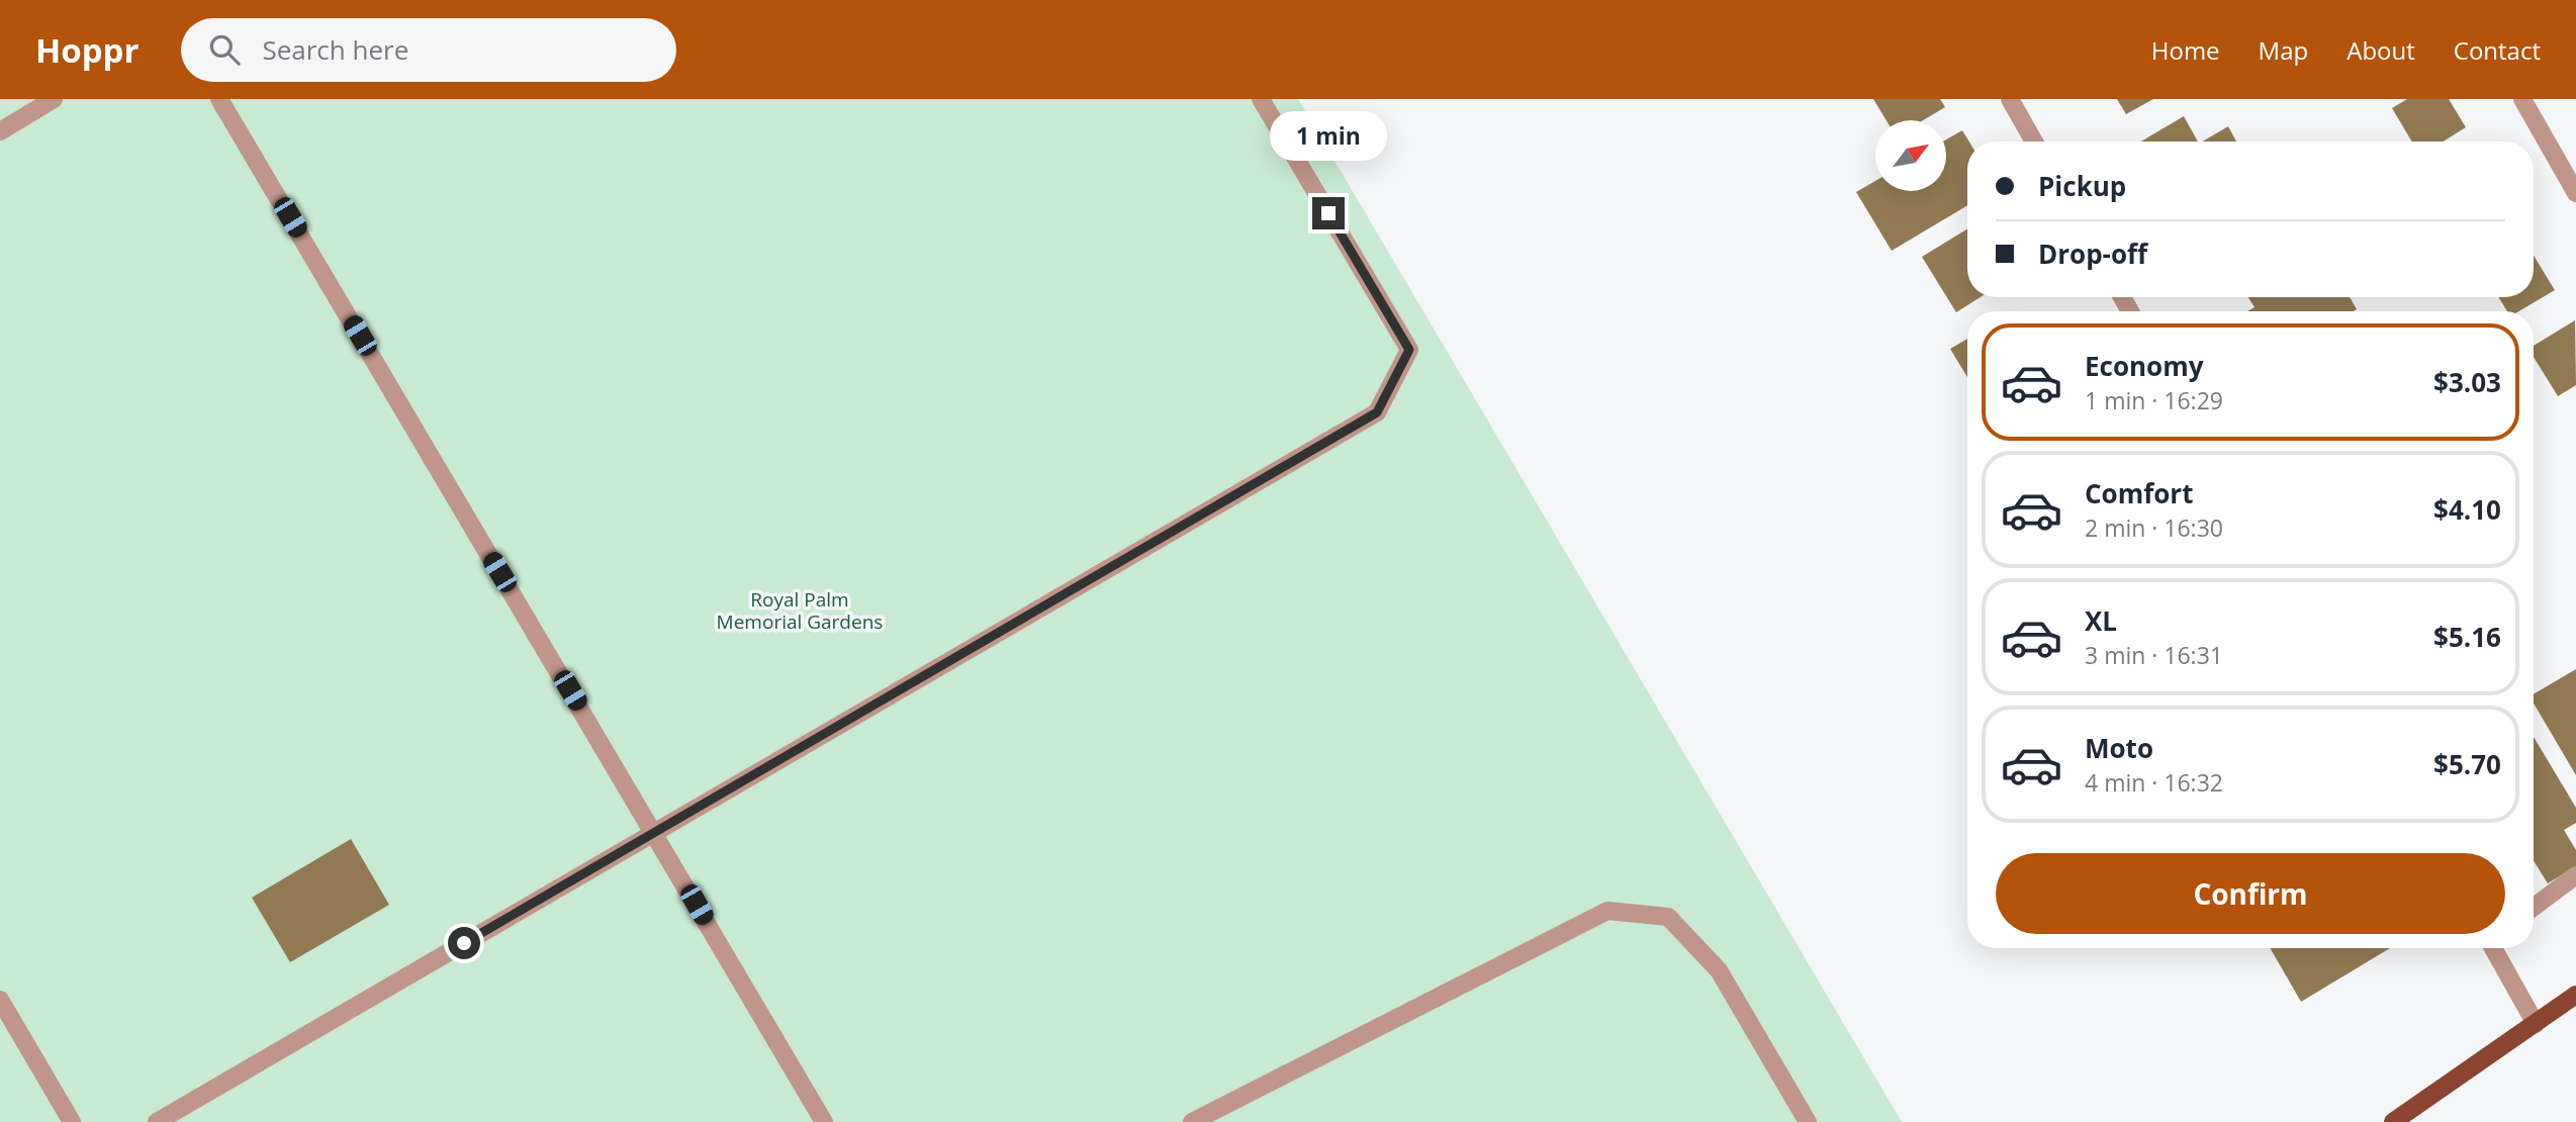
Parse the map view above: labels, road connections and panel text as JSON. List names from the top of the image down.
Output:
{
  "parks": ["Royal Palm Memorial Gardens"],
  "north": "top right",
  "page": {
    "header": "Hoppr",
    "search": "Search here",
    "nav": [
      "Home",
      "Map",
      "About",
      "Contact"
    ],
    "bubble": "1 min",
    "banner": ["Pickup", "Drop-off"],
    "list": [
      {
        "name": "Economy",
        "note": "1 min · 16:29",
        "value": "$3.03"
      },
      {
        "name": "Comfort",
        "note": "2 min · 16:30",
        "value": "$4.10"
      },
      {
        "name": "XL",
        "note": "3 min · 16:31",
        "value": "$5.16"
      },
      {
        "name": "Moto",
        "note": "4 min · 16:32",
        "value": "$5.70"
      }
    ],
    "buttons": "Confirm"
  }
}
